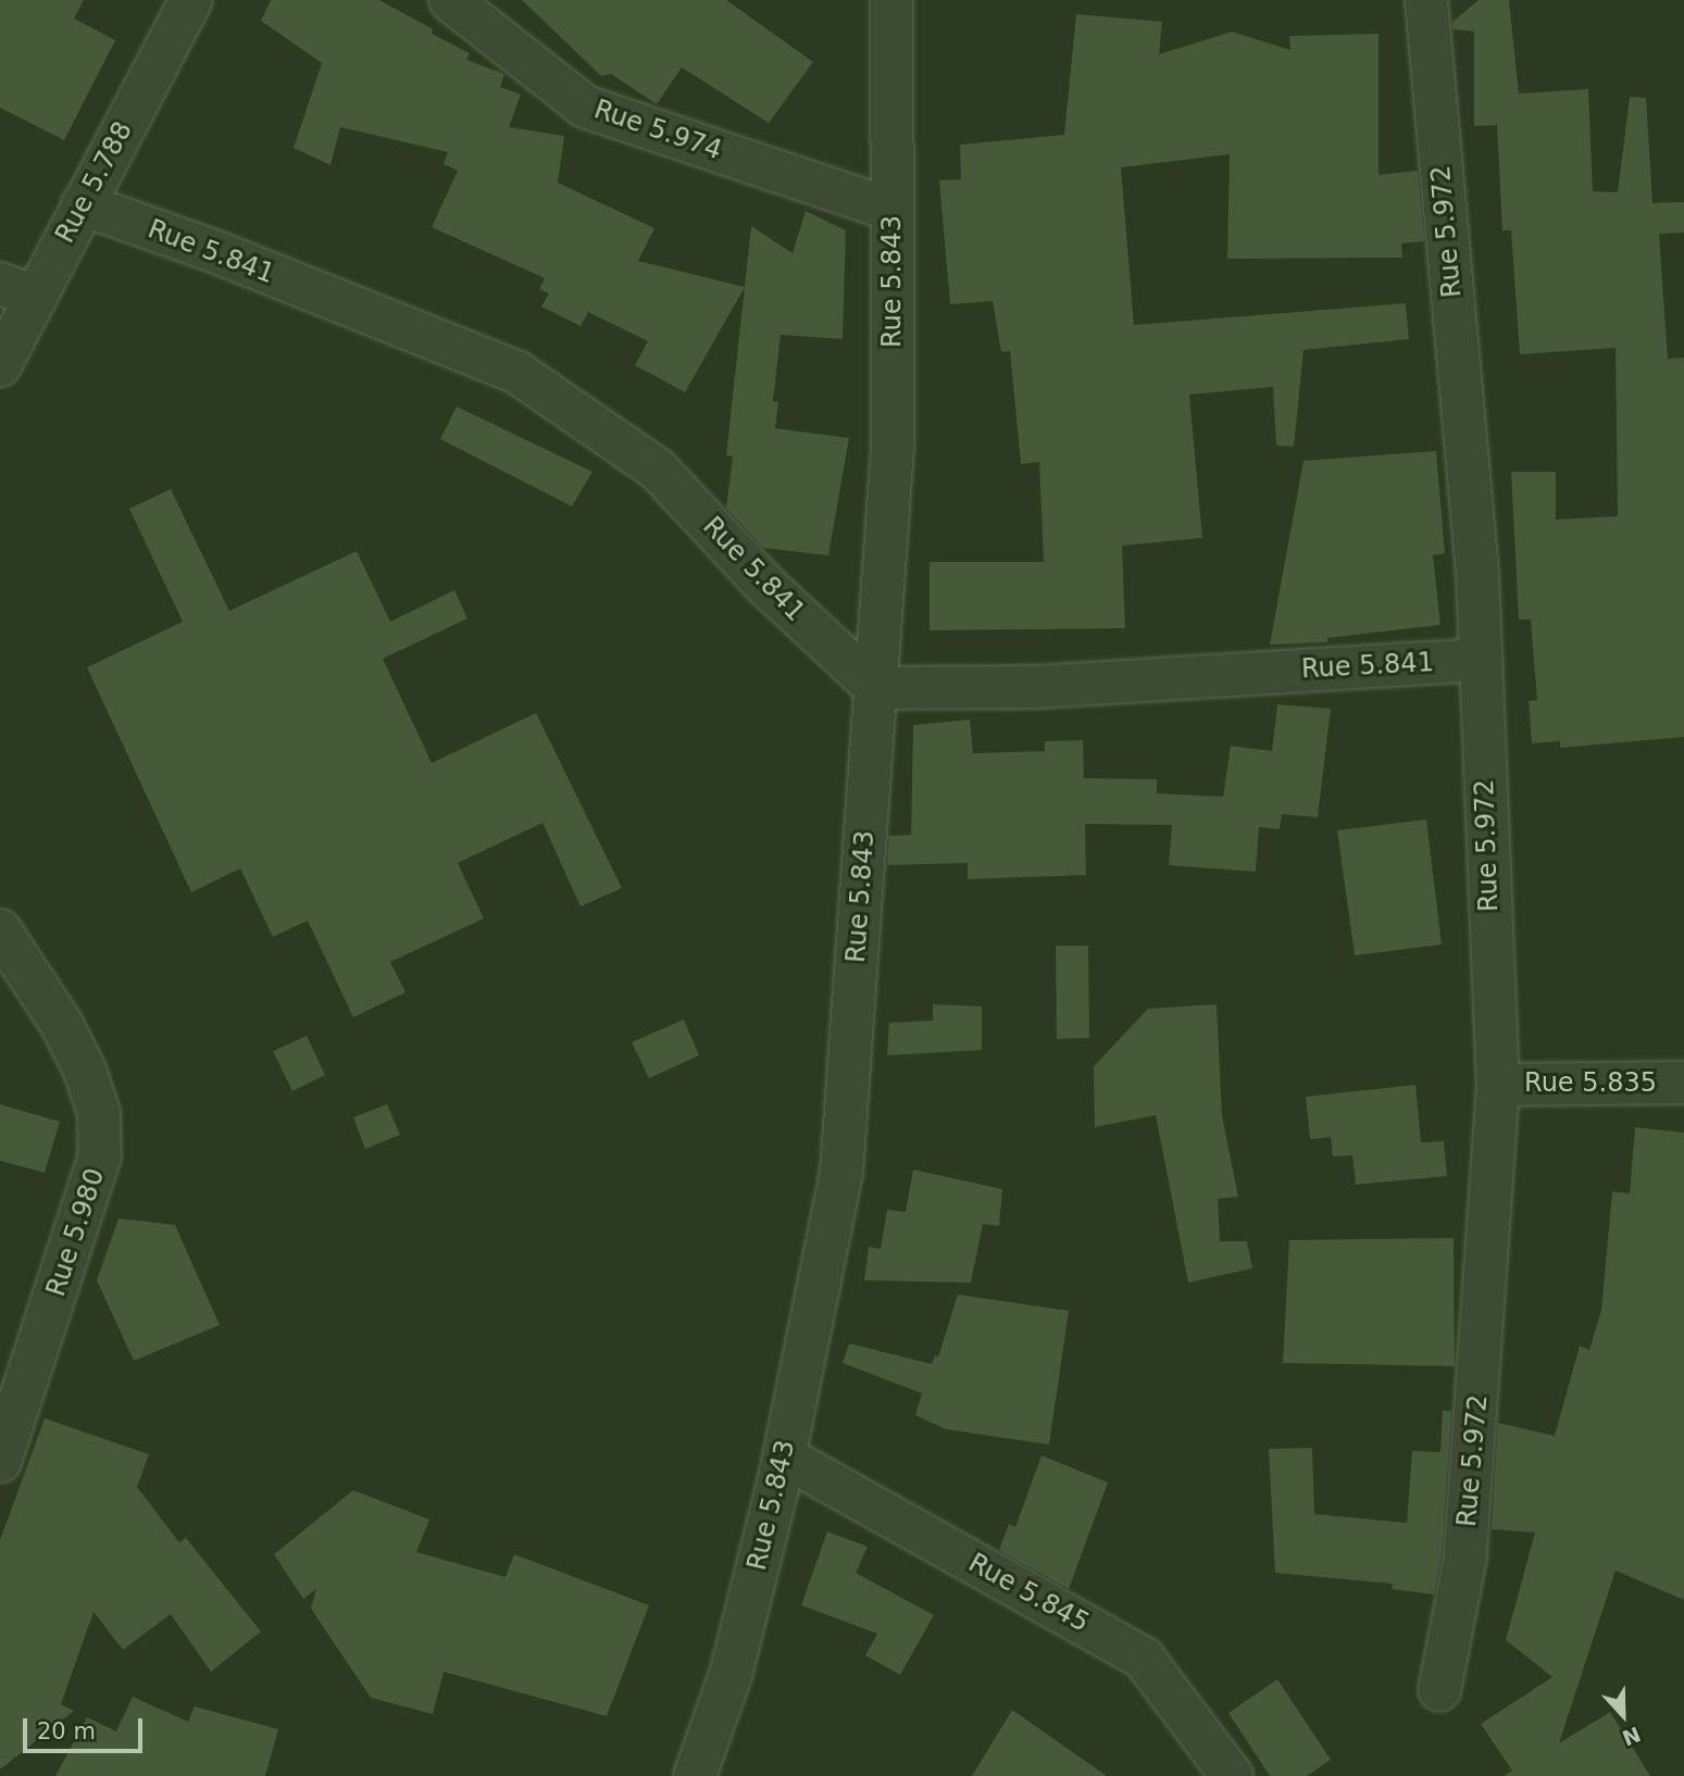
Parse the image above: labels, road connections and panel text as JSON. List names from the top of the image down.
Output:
{
  "streets": {
    "street": [
      "Rue 5.974",
      "Rue 5.788",
      "Rue 5.972",
      "Rue 5.841",
      "Rue 5.843",
      "Rue 5.835",
      "Rue 5.980",
      "Rue 5.845"
    ]
  },
  "crossings": [
    ["Rue 5.974", "Rue 5.843"],
    ["Rue 5.788", "Rue 5.841"],
    ["Rue 5.972", "Rue 5.841"],
    ["Rue 5.972", "Rue 5.835"],
    ["Rue 5.841", "Rue 5.843"],
    ["Rue 5.843", "Rue 5.845"]
  ],
  "scale_bar": "20 m",
  "north": "bottom"
}
